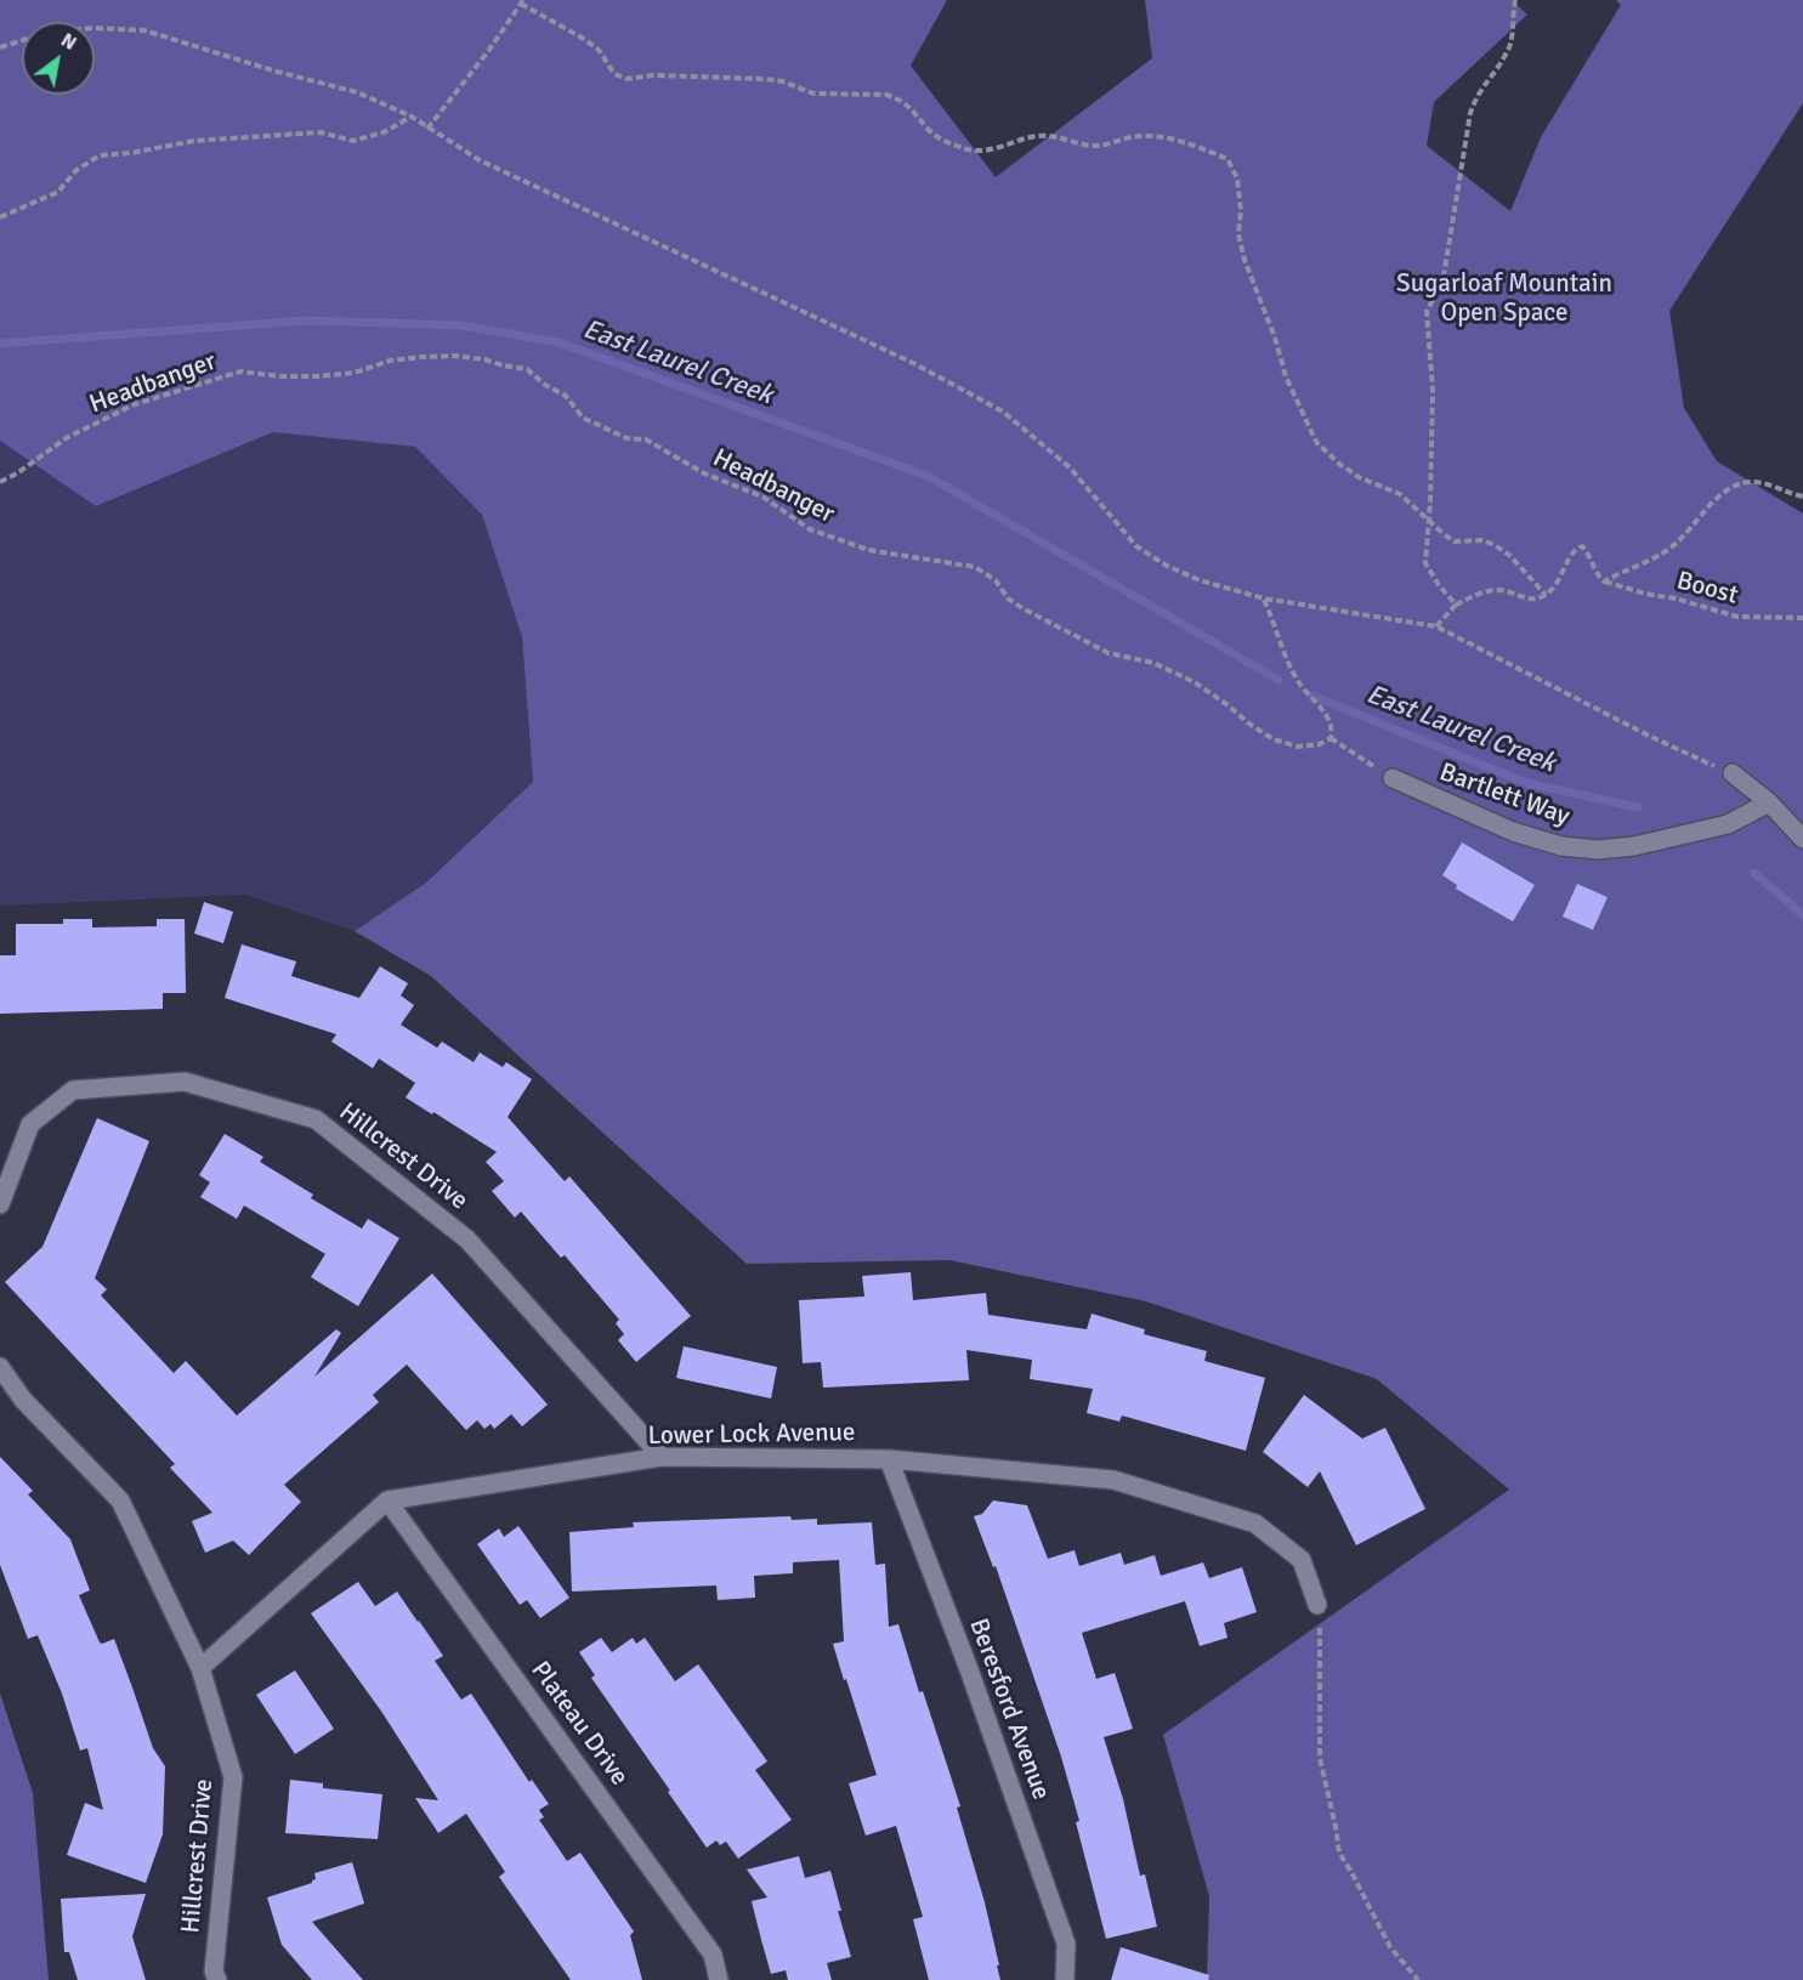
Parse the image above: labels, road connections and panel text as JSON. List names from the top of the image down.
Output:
{
  "streets": {
    "street": [
      "Bartlett Way",
      "Hillcrest Drive",
      "Lower Lock Avenue",
      "Beresford Avenue",
      "Plateau Drive"
    ],
    "path": ["Headbanger", "Boost"]
  },
  "crossings": [
    ["Hillcrest Drive", "Lower Lock Avenue"],
    ["Lower Lock Avenue", "Beresford Avenue"],
    ["Lower Lock Avenue", "Plateau Drive"]
  ],
  "water": ["East Laurel Creek"],
  "parks": ["Sugarloaf Mountain Open Space"],
  "north": "top right"
}
